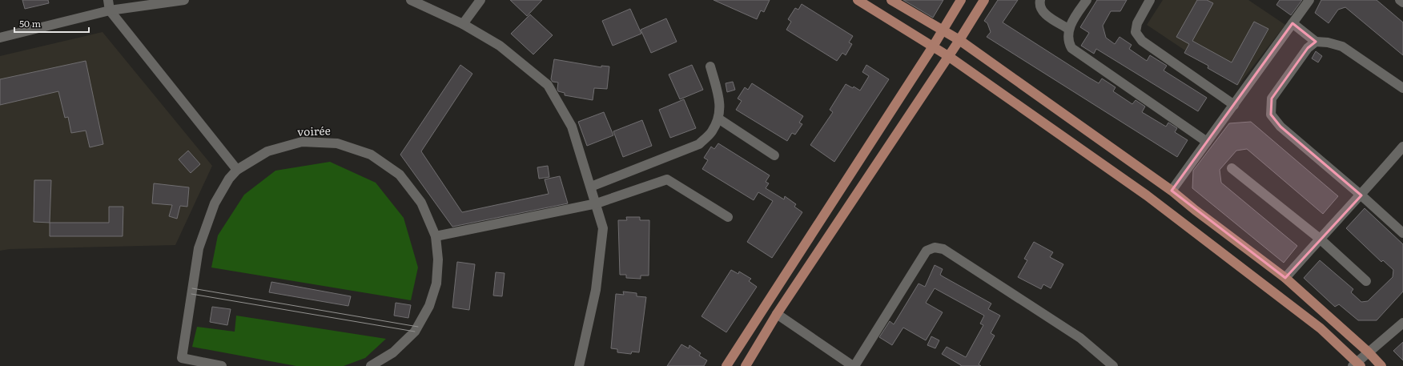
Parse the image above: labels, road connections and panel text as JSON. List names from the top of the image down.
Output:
{
  "streets": {
    "street": ["voirée"]
  },
  "scale_bar": "50 m"
}
